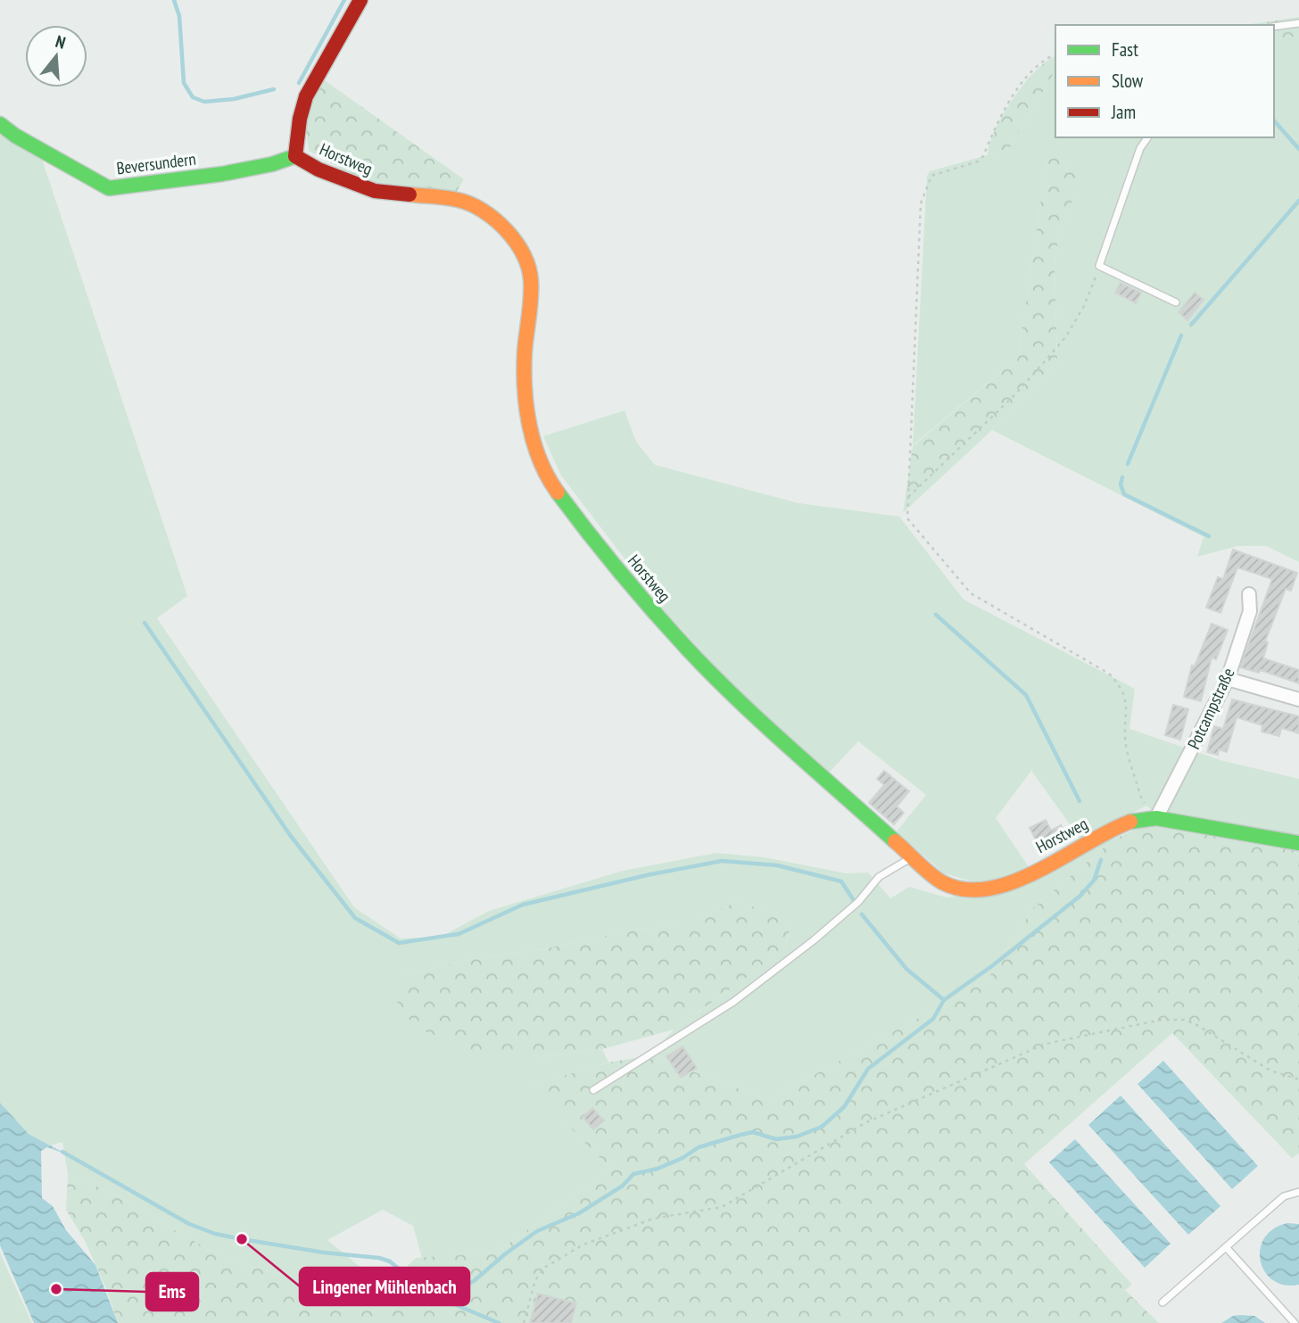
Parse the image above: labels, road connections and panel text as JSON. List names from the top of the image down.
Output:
{
  "streets": {
    "street": ["Horstweg", "Beversundern", "Potcampstraße"]
  },
  "crossings": [
    ["Horstweg", "Beversundern"],
    ["Horstweg", "Potcampstraße"]
  ],
  "places": ["Lingener Mühlenbach", "Ems"],
  "legend": ["Fast", "Slow", "Jam"],
  "north": "top"
}
